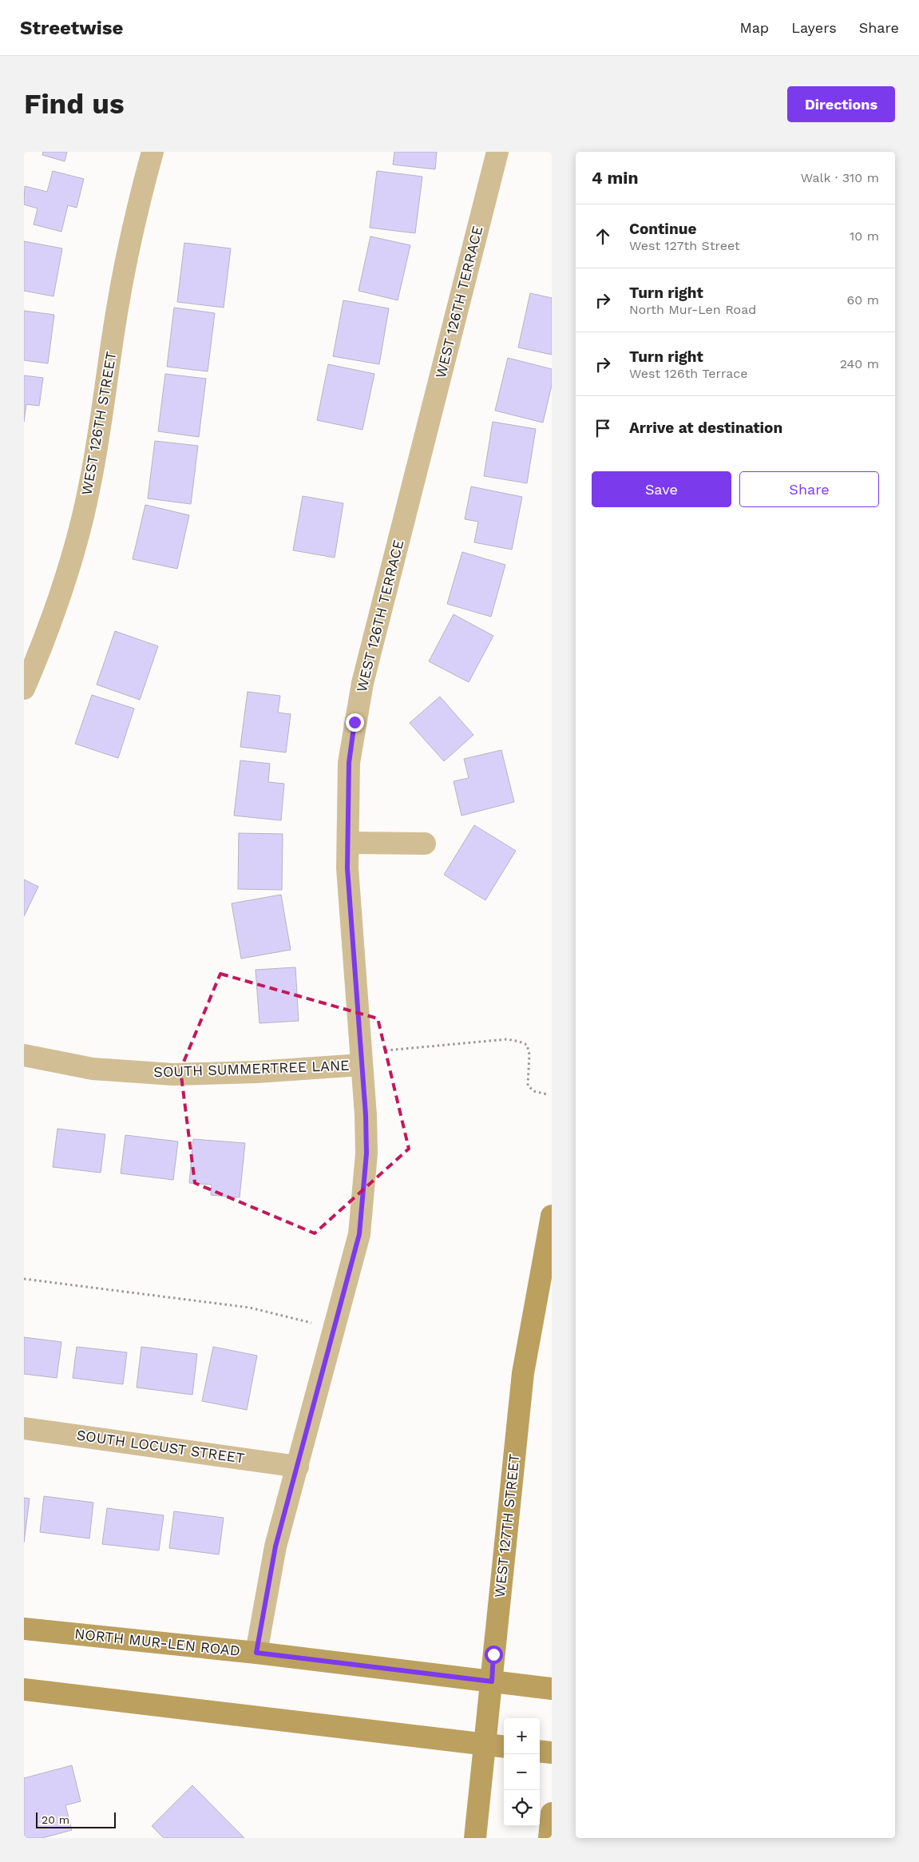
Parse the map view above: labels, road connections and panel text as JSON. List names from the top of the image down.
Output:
{
  "streets": {
    "main road": ["WEST 127TH STREET", "NORTH MUR-LEN ROAD"],
    "street": [
      "WEST 126TH TERRACE",
      "WEST 126TH STREET",
      "SOUTH SUMMERTREE LANE",
      "SOUTH LOCUST STREET"
    ]
  },
  "crossings": [
    ["WEST 126TH TERRACE", "SOUTH SUMMERTREE LANE"],
    ["WEST 126TH TERRACE", "SOUTH LOCUST STREET"],
    ["WEST 126TH TERRACE", "NORTH MUR-LEN ROAD"],
    ["WEST 127TH STREET", "NORTH MUR-LEN ROAD"]
  ],
  "scale_bar": "20 m",
  "page": {
    "header": "Streetwise",
    "nav": ["Map", "Layers", "Share"],
    "buttons": [
      "Directions",
      ["Save", "Share"]
    ],
    "title": "Find us",
    "heading": ["4 min", "Walk · 310 m"],
    "list": [
      ["Continue", "West 127th Street", "10 m"],
      ["Turn right", "North Mur-Len Road", "60 m"],
      ["Turn right", "West 126th Terrace", "240 m"],
      "Arrive at destination"
    ],
    "map_buttons": ["+", "−"],
    "scale": "20 m"
  }
}
